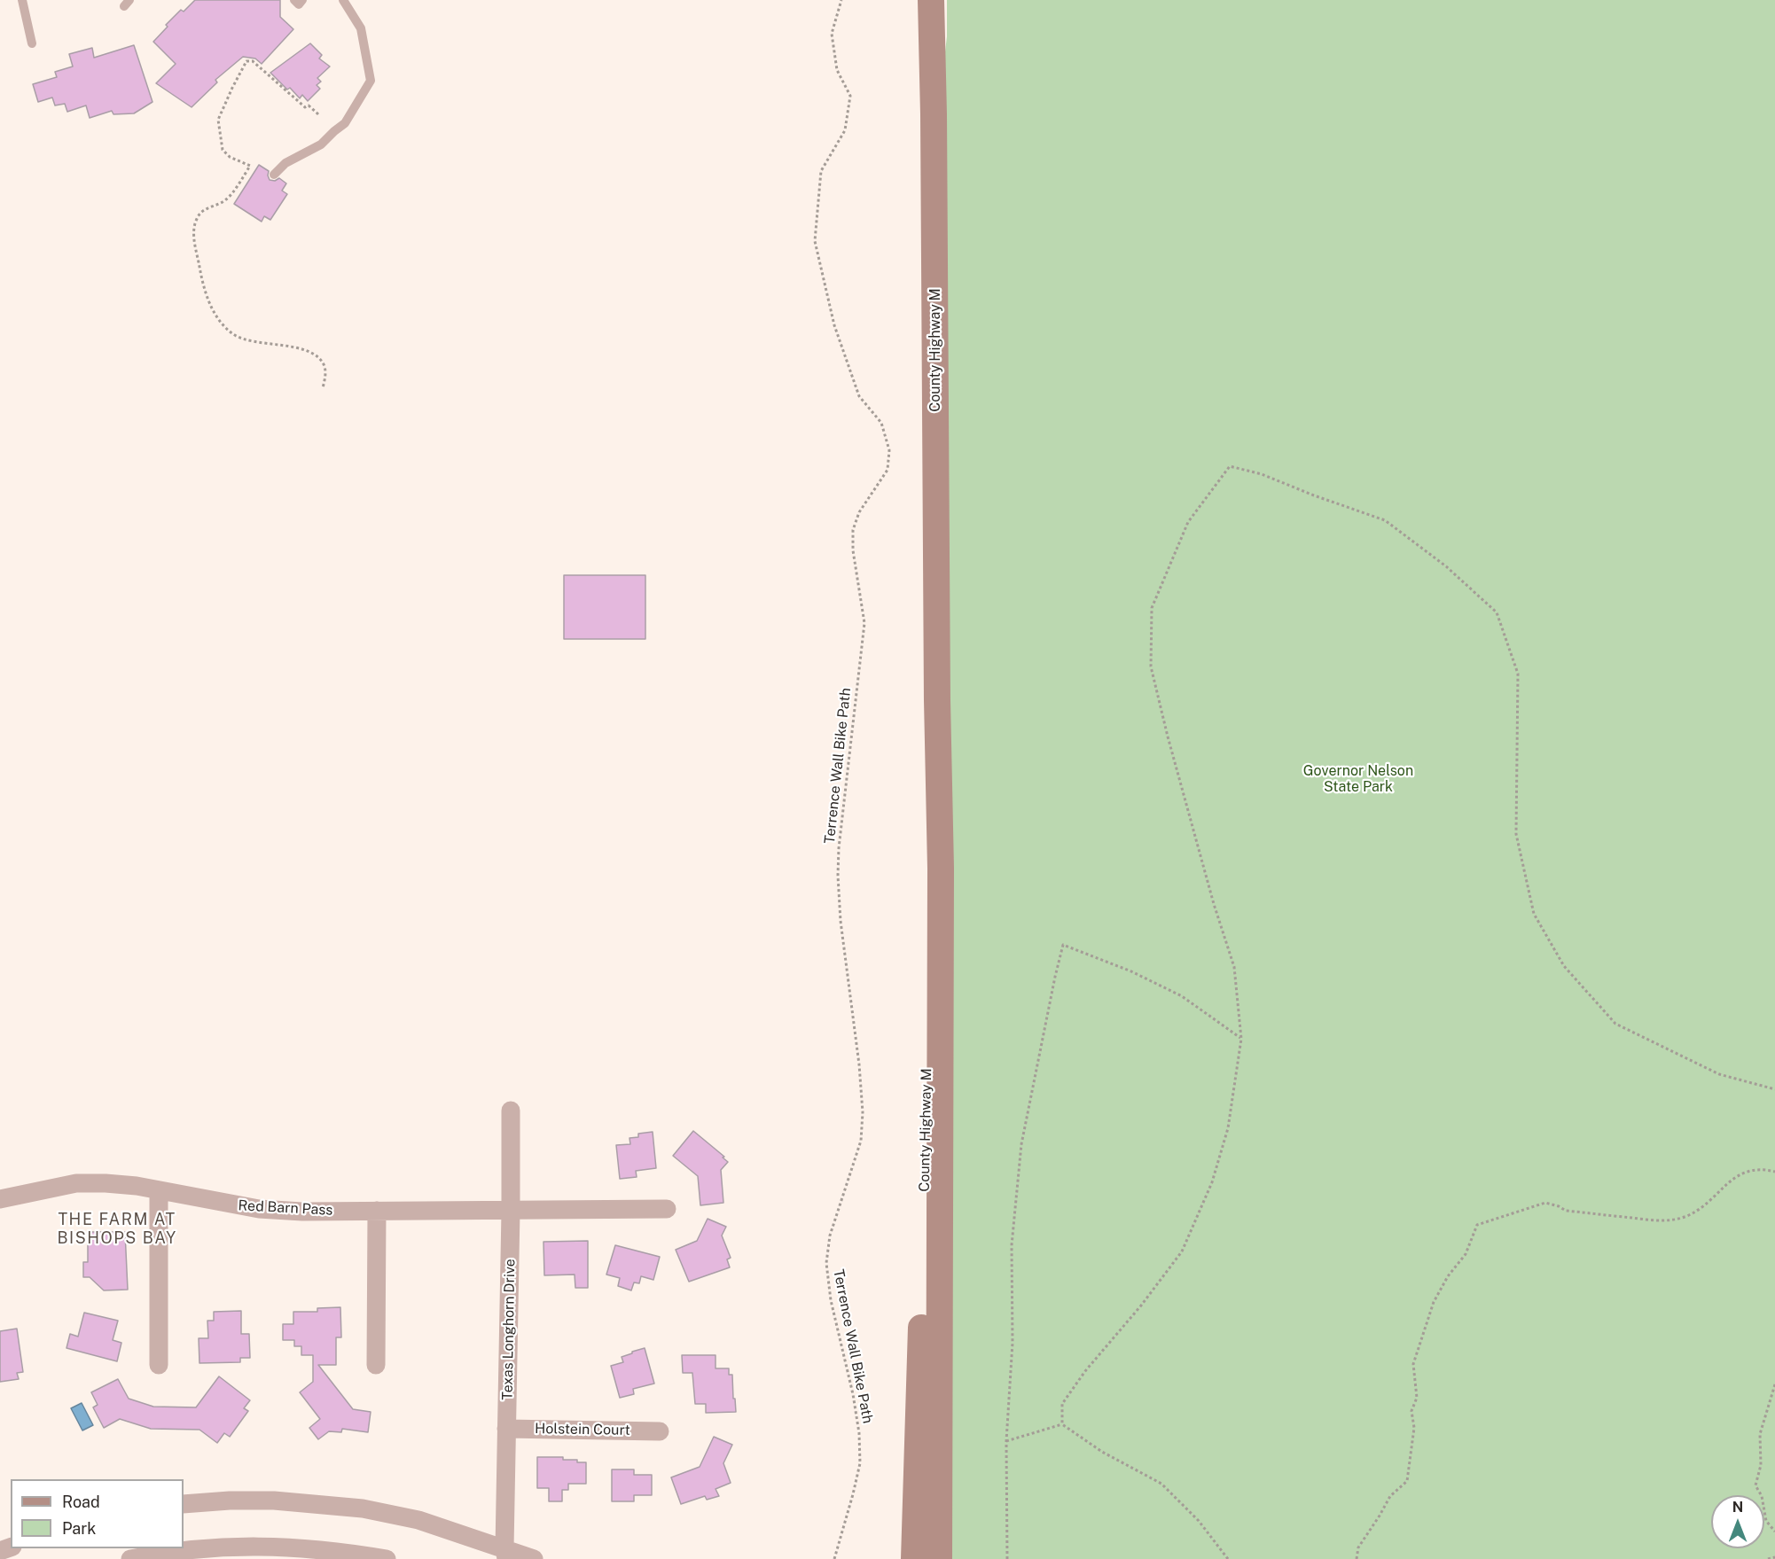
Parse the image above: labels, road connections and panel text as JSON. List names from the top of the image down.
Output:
{
  "streets": {
    "main road": ["County Highway M"],
    "street": ["Red Barn Pass", "Texas Longhorn Drive", "Holstein Court"],
    "path": ["Terrence Wall Bike Path"]
  },
  "crossings": [
    ["Red Barn Pass", "Texas Longhorn Drive"],
    ["Texas Longhorn Drive", "Holstein Court"]
  ],
  "districts": ["THE FARM AT BISHOPS BAY"],
  "parks": ["Governor Nelson State Park"],
  "legend": ["Road", "Park"],
  "north": "top"
}
